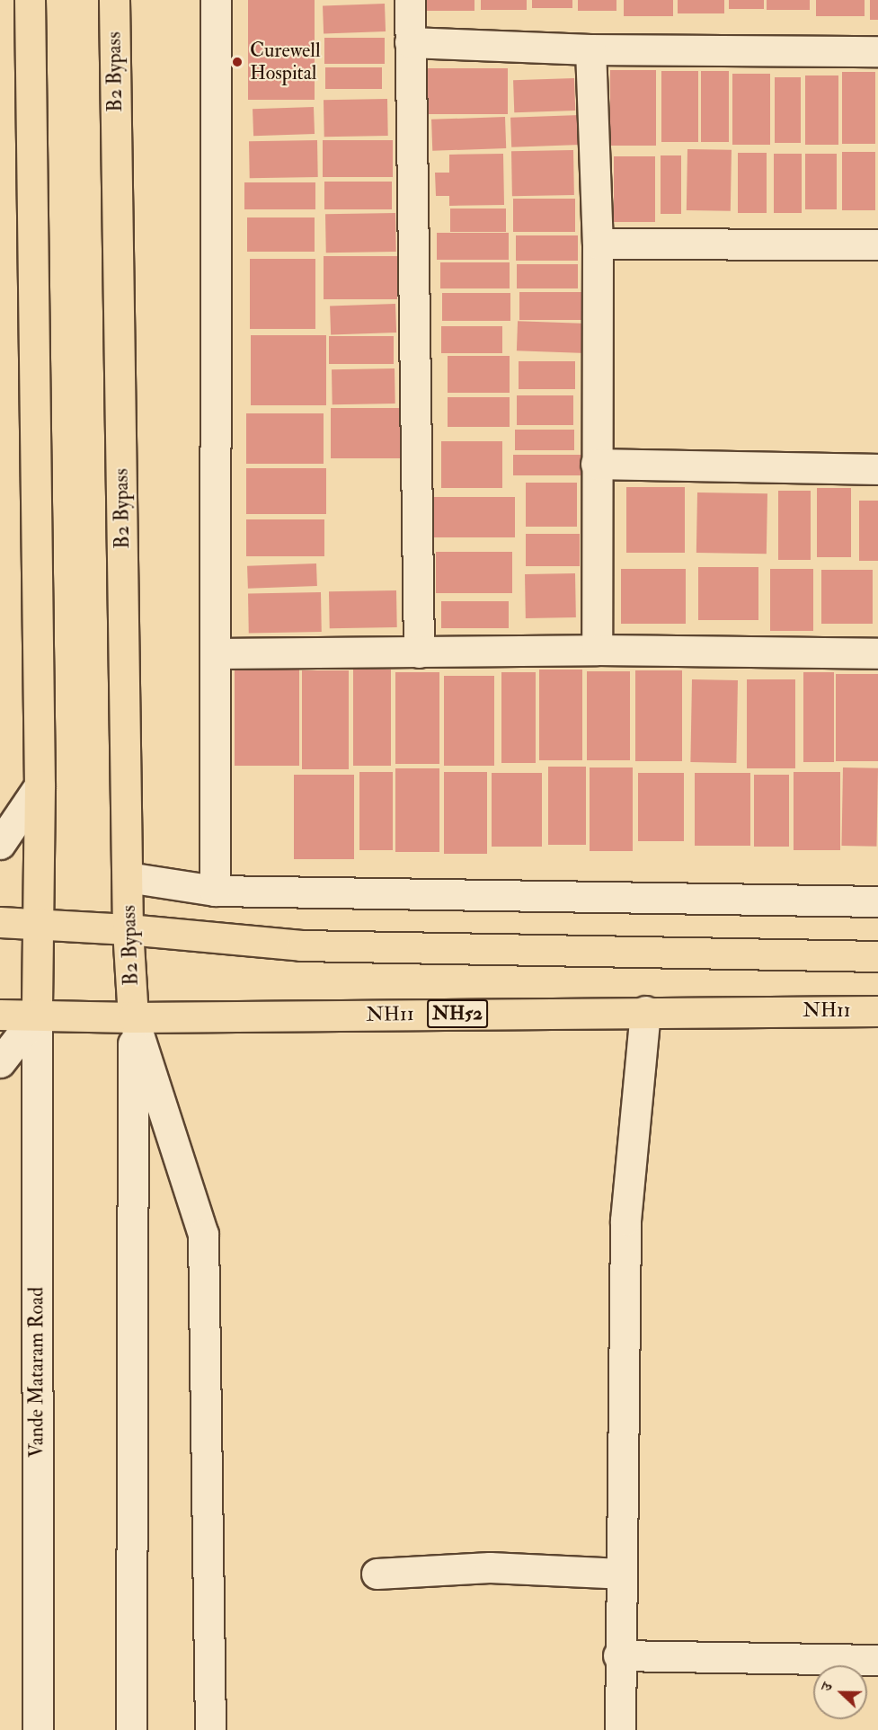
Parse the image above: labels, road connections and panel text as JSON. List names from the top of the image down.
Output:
{
  "streets": {
    "main road": ["B2 Bypass", "NH11", "NH52"],
    "street": ["Vande Mataram Road"]
  },
  "crossings": [
    ["B2 Bypass", "NH11"],
    ["NH11", "Vande Mataram Road"]
  ],
  "places": ["Curewell Hospital"],
  "north": "left"
}
